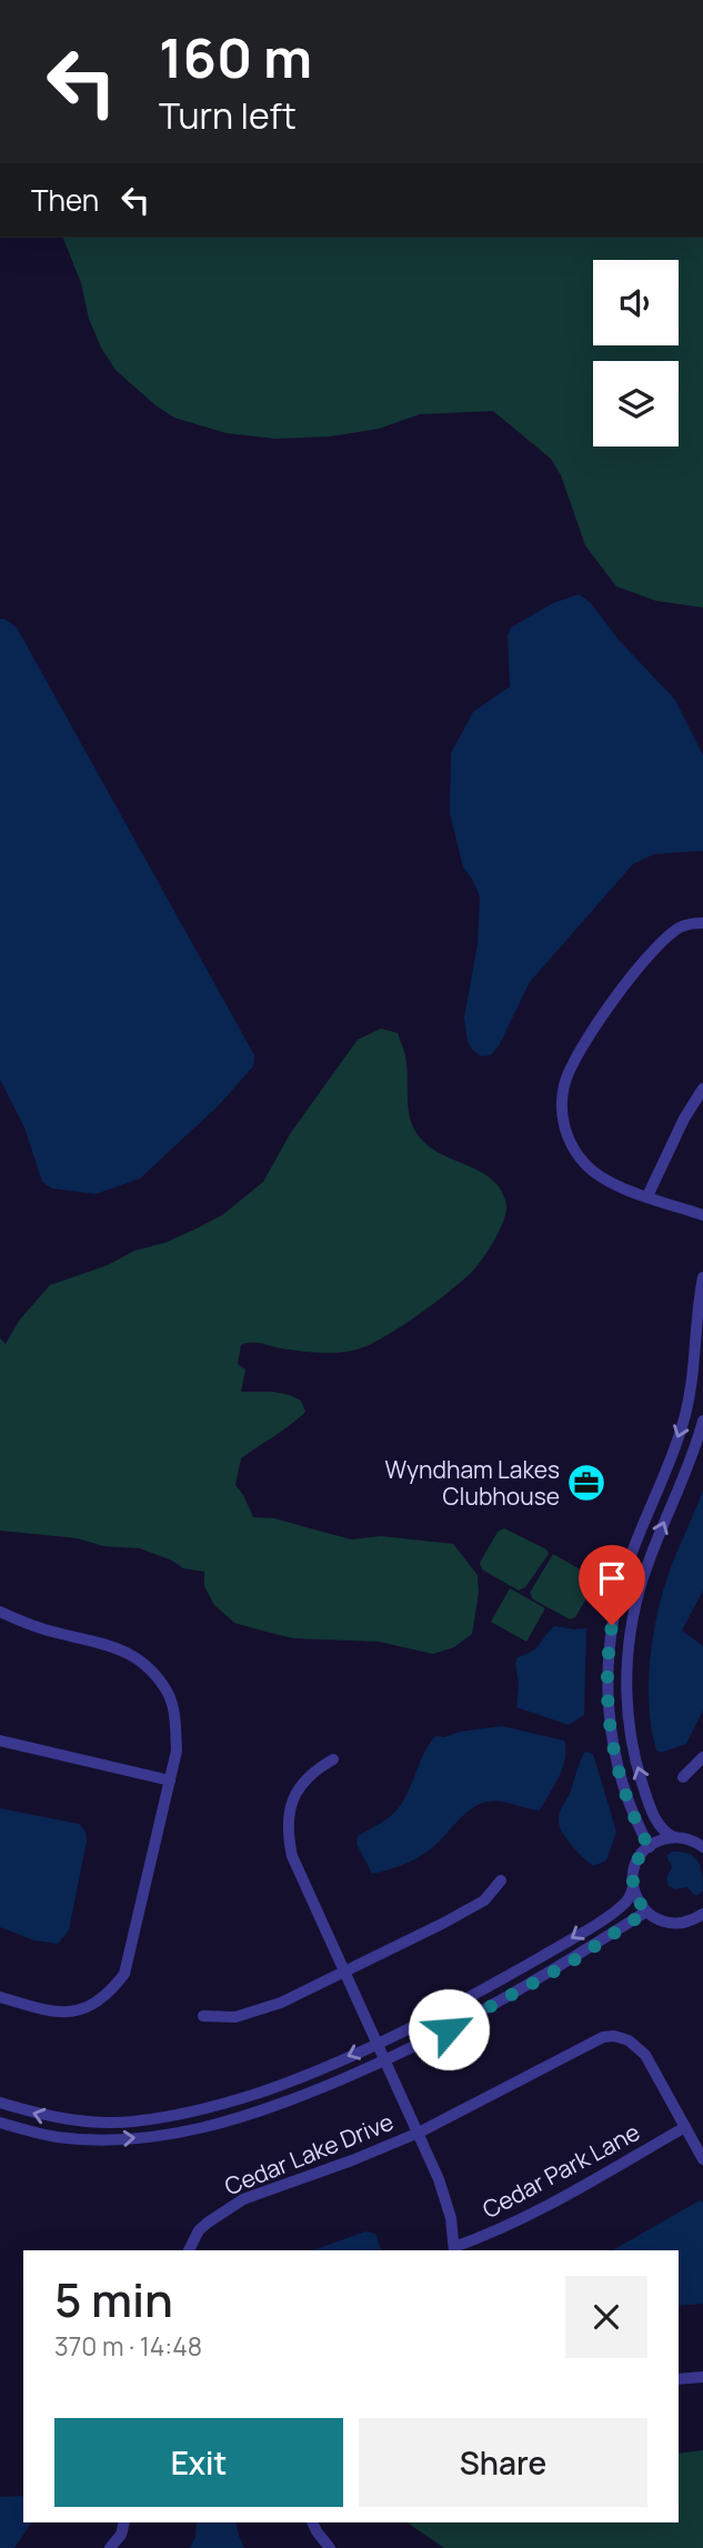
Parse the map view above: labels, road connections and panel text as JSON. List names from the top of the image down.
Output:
{
  "streets": {
    "street": ["Cedar Lake Drive", "Cedar Park Lane"]
  },
  "crossings": [
    ["Cedar Lake Drive", "Cedar Park Lane"]
  ],
  "places": {
    "office": ["Wyndham Lakes Clubhouse"]
  },
  "page": {
    "turn": ["160 m", "Turn left"],
    "then": "Then",
    "heading": ["5 min", "370 m · 14:48"],
    "buttons": ["Exit", "Share"]
  }
}
